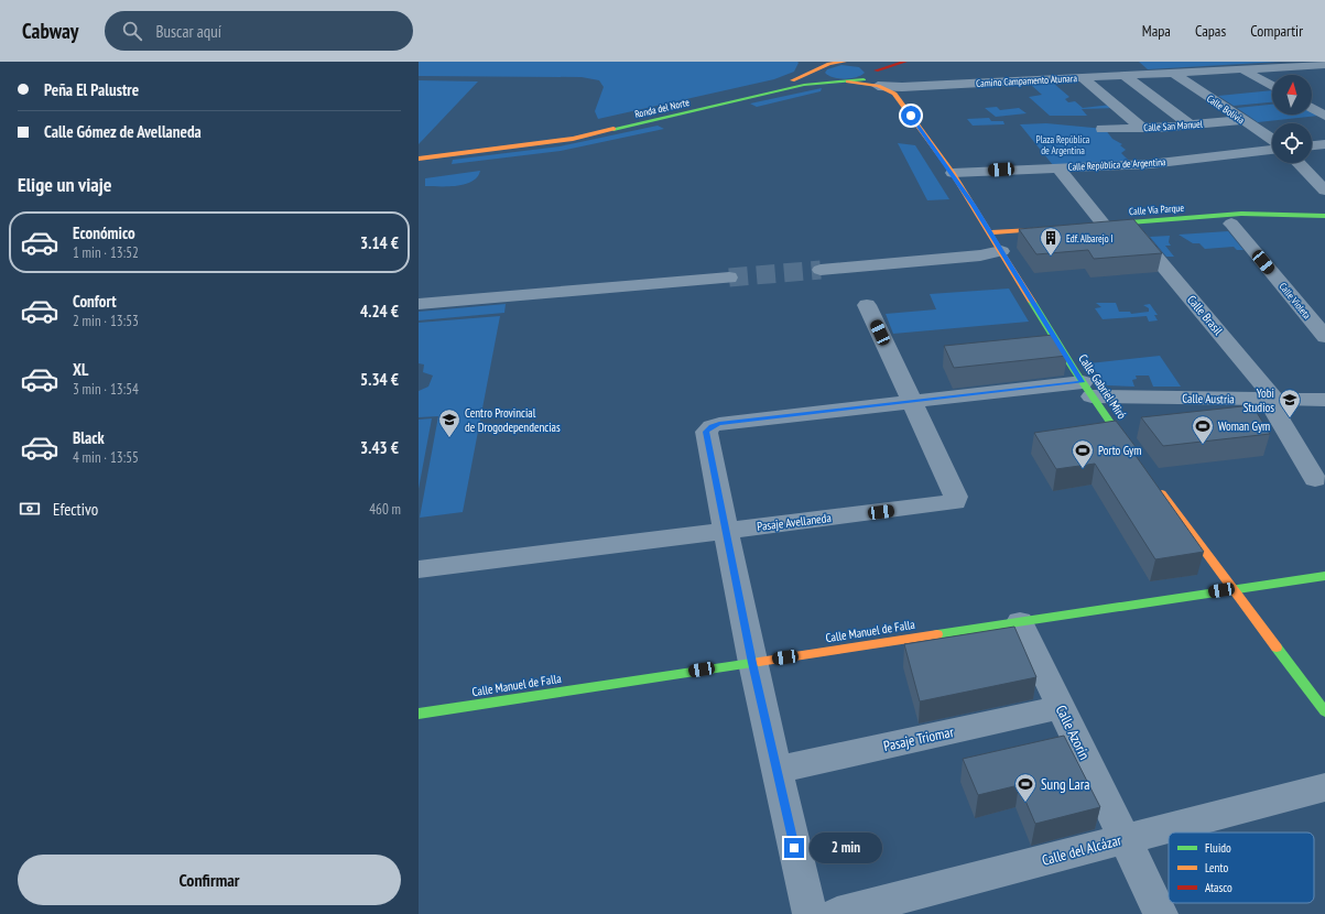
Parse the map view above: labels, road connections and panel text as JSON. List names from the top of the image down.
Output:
{
  "streets": {
    "street": [
      "Camino Campamento Atunara",
      "Ronda del Norte",
      "Calle Bolivia",
      "Calle San Manuel",
      "Calle República de Argentina",
      "Calle Vía Parque",
      "Calle Violeta",
      "Calle Brasil",
      "Calle Gabriel Miró",
      "Calle Austria",
      "Pasaje Avellaneda",
      "Calle Manuel de Falla",
      "Calle Azorín",
      "Pasaje Triomar",
      "Calle del Alcázar"
    ]
  },
  "crossings": [
    ["Camino Campamento Atunara", "Ronda del Norte"],
    ["Camino Campamento Atunara", "Calle Bolivia"],
    ["Camino Campamento Atunara", "Calle Gabriel Miró"],
    ["Ronda del Norte", "Calle Gabriel Miró"],
    ["Calle Bolivia", "Calle San Manuel"],
    ["Calle República de Argentina", "Calle Gabriel Miró"],
    ["Calle Vía Parque", "Calle Violeta"],
    ["Calle Vía Parque", "Calle Brasil"],
    ["Calle Brasil", "Calle Austria"],
    ["Calle Gabriel Miró", "Calle Austria"],
    ["Calle Austria", "Pasaje Avellaneda"],
    ["Calle Manuel de Falla", "Calle Azorín"],
    ["Calle Azorín", "Pasaje Triomar"],
    ["Calle Azorín", "Calle del Alcázar"]
  ],
  "parks": ["Plaza República de Argentina"],
  "places": {
    "building": ["Edf. Albarejo I"],
    "school or university": ["Yobi Studios", "Centro Provincial de Drogodependencias"],
    "sports": ["Woman Gym", "Porto Gym", "Sung Lara"]
  },
  "legend": ["Fluido", "Lento", "Atasco"],
  "north": "top",
  "page": {
    "header": "Cabway",
    "search": "Buscar aquí",
    "nav": ["Mapa", "Capas", "Compartir"],
    "banner": ["Peña El Palustre", "Calle Gómez de Avellaneda"],
    "heading": "Elige un viaje",
    "list": [
      {
        "name": "Económico",
        "note": "1 min · 13:52",
        "value": "3.14 €"
      },
      {
        "name": "Confort",
        "note": "2 min · 13:53",
        "value": "4.24 €"
      },
      {
        "name": "XL",
        "note": "3 min · 13:54",
        "value": "5.34 €"
      },
      {
        "name": "Black",
        "note": "4 min · 13:55",
        "value": "3.43 €"
      }
    ],
    "pay": ["Efectivo", "460 m"],
    "bubble": "2 min",
    "buttons": "Confirmar"
  }
}
